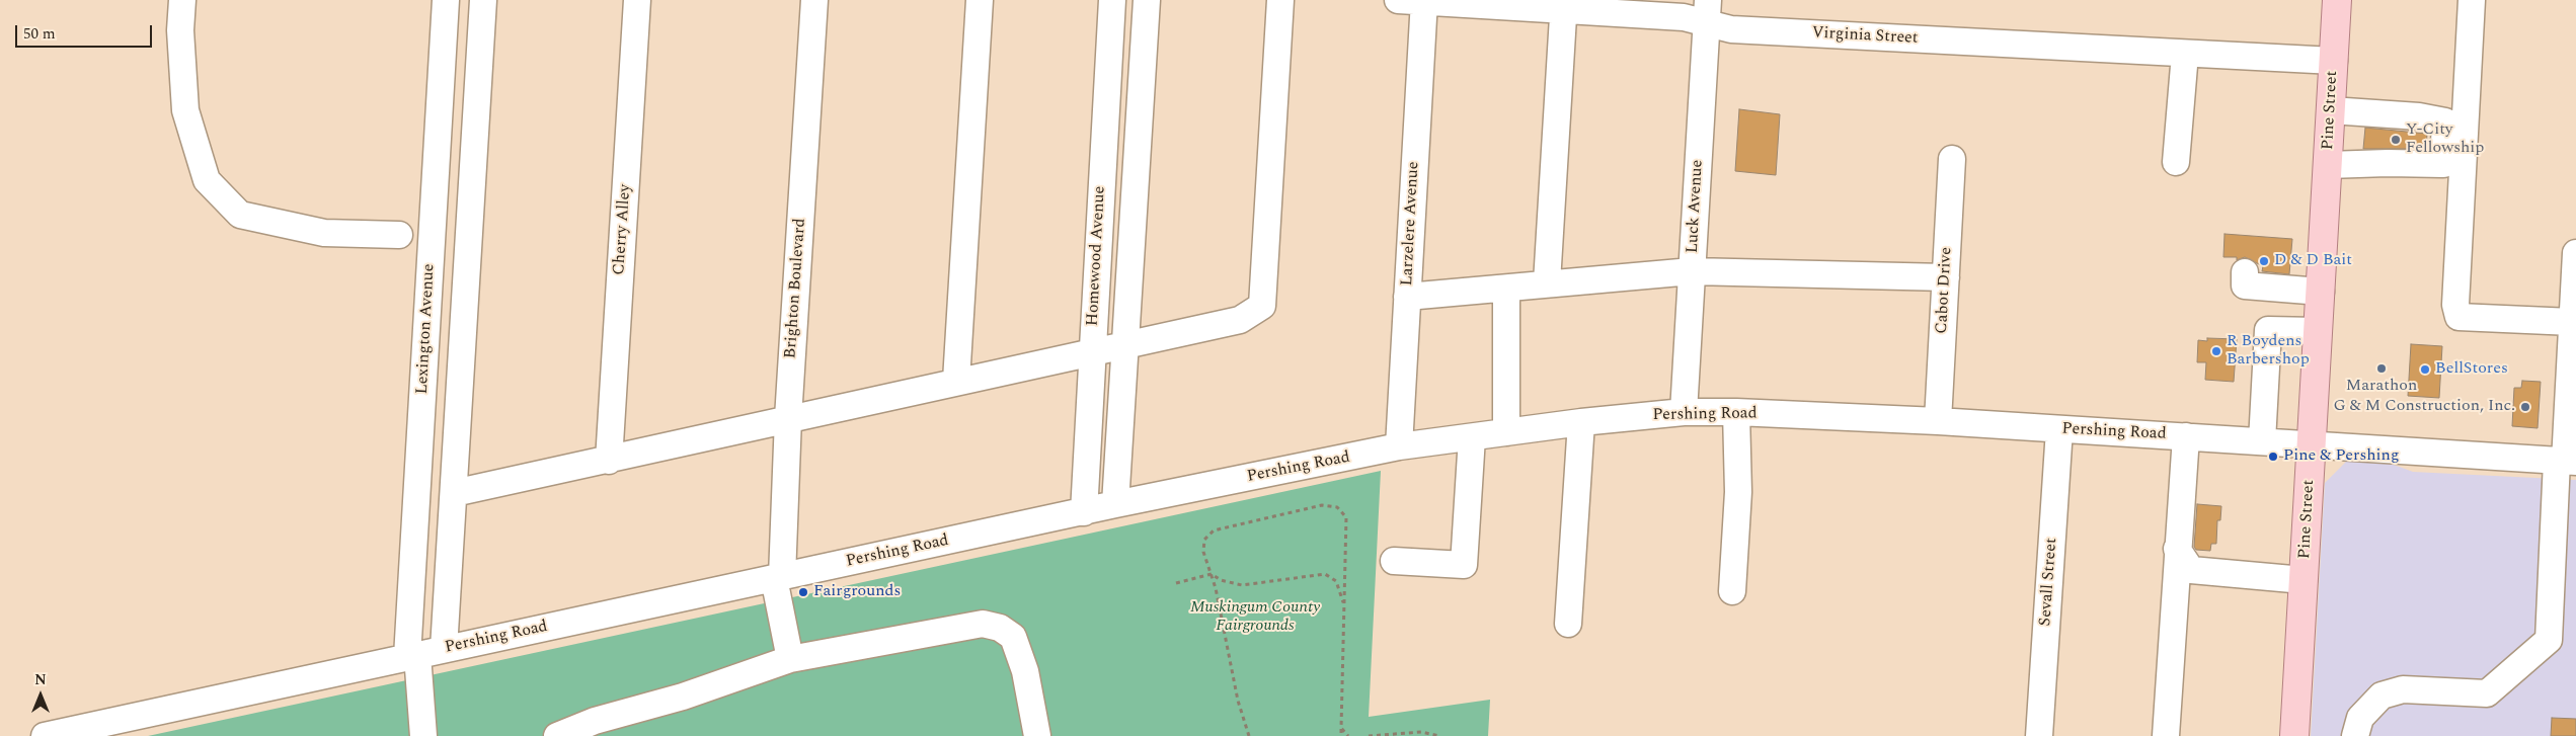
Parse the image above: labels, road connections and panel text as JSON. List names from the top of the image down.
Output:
{
  "streets": {
    "main road": ["Pine Street"],
    "street": [
      "Virginia Street",
      "Luck Avenue",
      "Larzelere Avenue",
      "Cherry Alley",
      "Homewood Avenue",
      "Brighton Boulevard",
      "Cabot Drive",
      "Lexington Avenue",
      "Pershing Road",
      "Sevall Street"
    ]
  },
  "crossings": [
    ["Virginia Street", "Pine Street"],
    ["Virginia Street", "Luck Avenue"],
    ["Virginia Street", "Larzelere Avenue"],
    ["Pine Street", "Pershing Road"],
    ["Luck Avenue", "Pershing Road"],
    ["Larzelere Avenue", "Pershing Road"],
    ["Homewood Avenue", "Pershing Road"],
    ["Brighton Boulevard", "Pershing Road"],
    ["Cabot Drive", "Pershing Road"],
    ["Lexington Avenue", "Pershing Road"],
    ["Pershing Road", "Sevall Street"]
  ],
  "parks": ["Muskingum County Fairgrounds"],
  "places": [
    "Y-City Fellowship",
    "D & D Bait",
    "R Boydens Barbershop",
    "Marathon",
    "BellStores",
    "G & M Construction, Inc.",
    "Pine & Pershing",
    "Fairgrounds"
  ],
  "scale_bar": "50 m",
  "north": "top"
}
